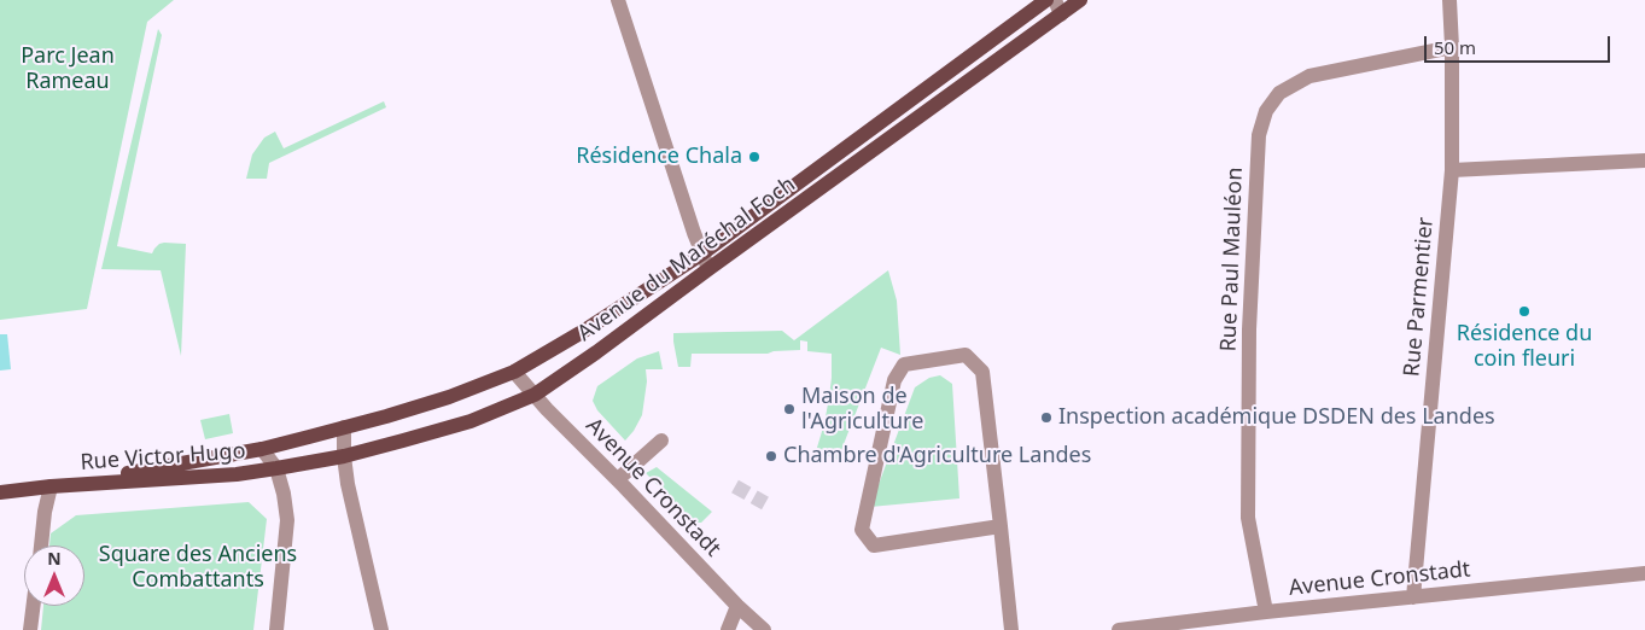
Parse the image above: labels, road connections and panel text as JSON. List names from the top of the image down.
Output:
{
  "streets": {
    "main road": ["Avenue du Maréchal Foch", "Rue Victor Hugo"],
    "street": ["Rue Paul Mauléon", "Rue Parmentier", "Avenue Cronstadt"]
  },
  "crossings": [
    ["Avenue du Maréchal Foch", "Rue Victor Hugo"],
    ["Avenue du Maréchal Foch", "Avenue Cronstadt"],
    ["Rue Paul Mauléon", "Rue Parmentier"],
    ["Rue Paul Mauléon", "Avenue Cronstadt"],
    ["Rue Parmentier", "Avenue Cronstadt"]
  ],
  "parks": ["Parc Jean Rameau", "Square des Anciens Combattants"],
  "places": [
    "Résidence Chala",
    "Résidence du coin fleuri",
    "Maison de l'Agriculture",
    "Inspection académique DSDEN des Landes",
    "Chambre d'Agriculture Landes"
  ],
  "scale_bar": "50 m",
  "north": "top"
}
